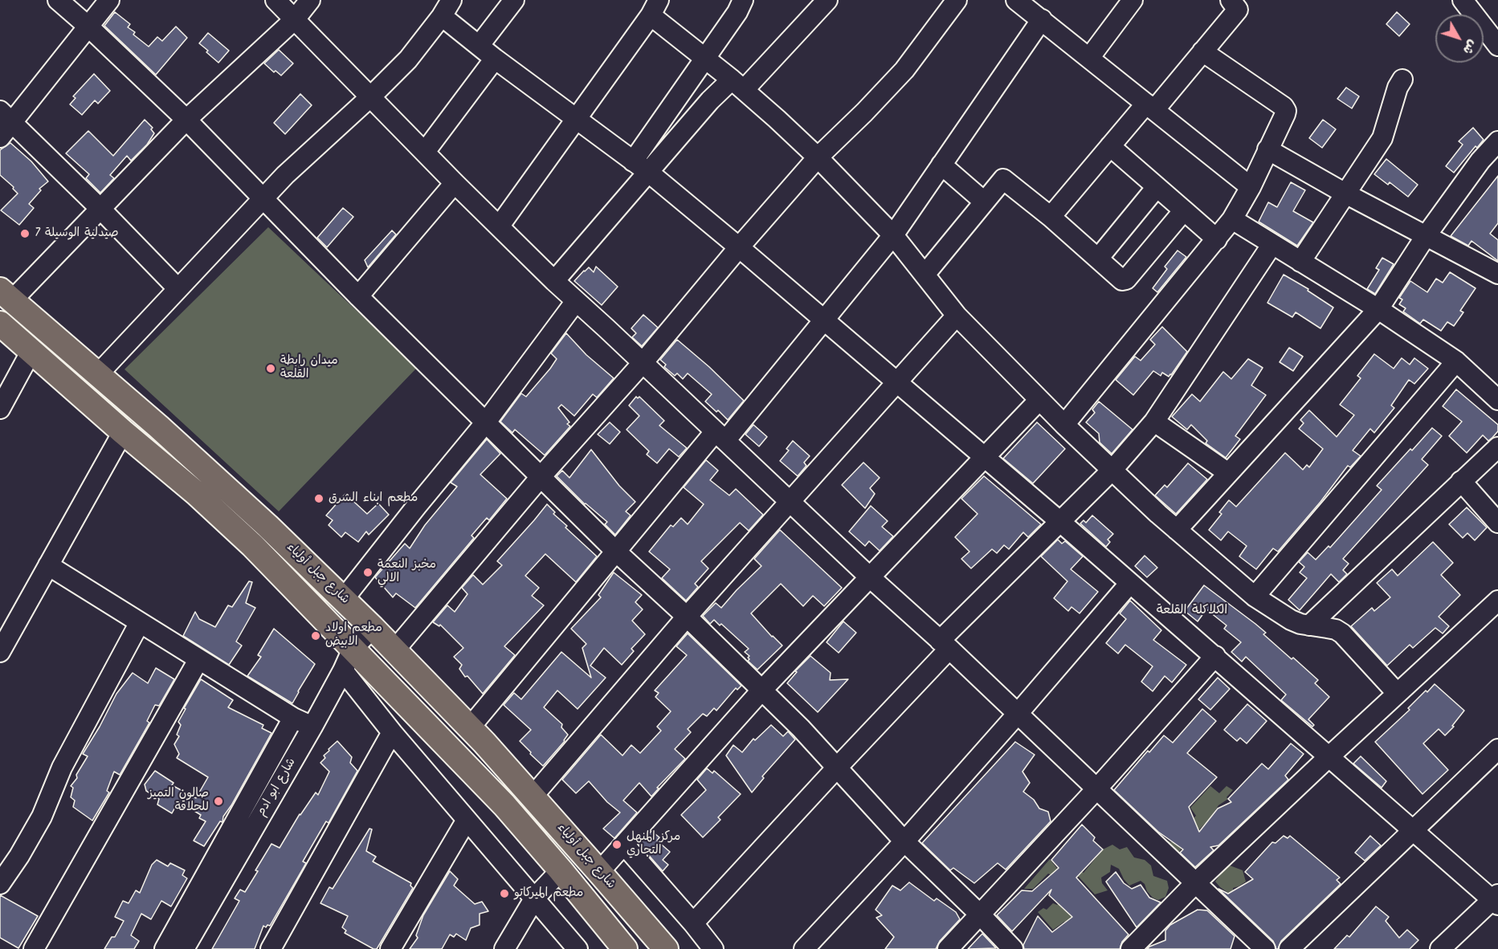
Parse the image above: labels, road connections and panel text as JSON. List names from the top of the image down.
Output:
{
  "streets": {
    "main road": ["شارع جبل أولياء"],
    "street": ["شارع ابو ادم"]
  },
  "crossings": [
    ["شارع جبل أولياء", "شارع ابو ادم"]
  ],
  "districts": ["الكلاكلة القلعة"],
  "places": [
    "صيدلية الوسيلة 7",
    "ميدان رابطة القلعة",
    "مطعم ابناء الشرق",
    "مخبز النعمة الالي",
    "مطعم اولاد الابيض",
    "صالون التميز للحلاقة",
    "مركز المنهل التجاري",
    "مطعم الميركاتو"
  ],
  "north": "bottom right"
}
